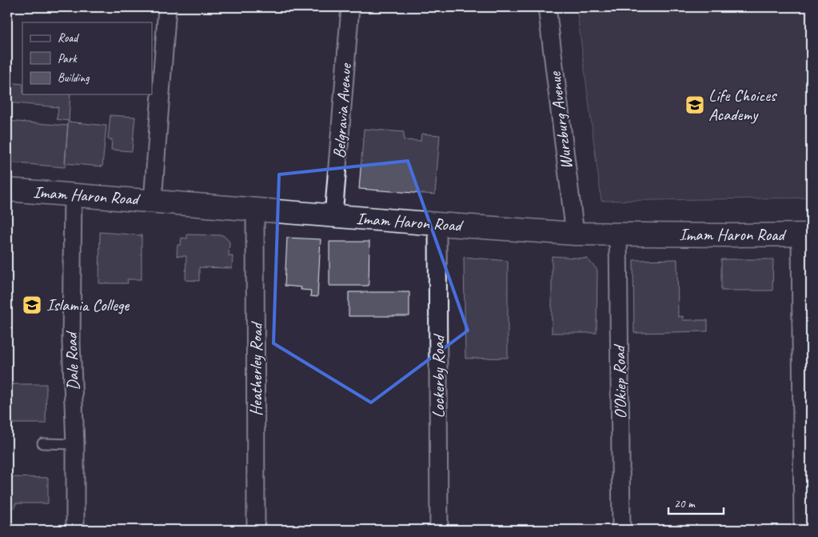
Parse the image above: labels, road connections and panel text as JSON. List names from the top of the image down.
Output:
{
  "streets": {
    "street": [
      "Belgravia Avenue",
      "Wurzburg Avenue",
      "Imam Haron Road",
      "Dale Road",
      "Heatherley Road",
      "Lockerby Road",
      "O'Okiep Road"
    ]
  },
  "crossings": [
    ["Belgravia Avenue", "Imam Haron Road"],
    ["Wurzburg Avenue", "Imam Haron Road"],
    ["Imam Haron Road", "Dale Road"],
    ["Imam Haron Road", "Heatherley Road"],
    ["Imam Haron Road", "Lockerby Road"],
    ["Imam Haron Road", "O'Okiep Road"]
  ],
  "places": {
    "school or university": ["Life Choices Academy", "Islamia College"]
  },
  "legend": ["Road", "Park", "Building"],
  "scale_bar": "20 m"
}
